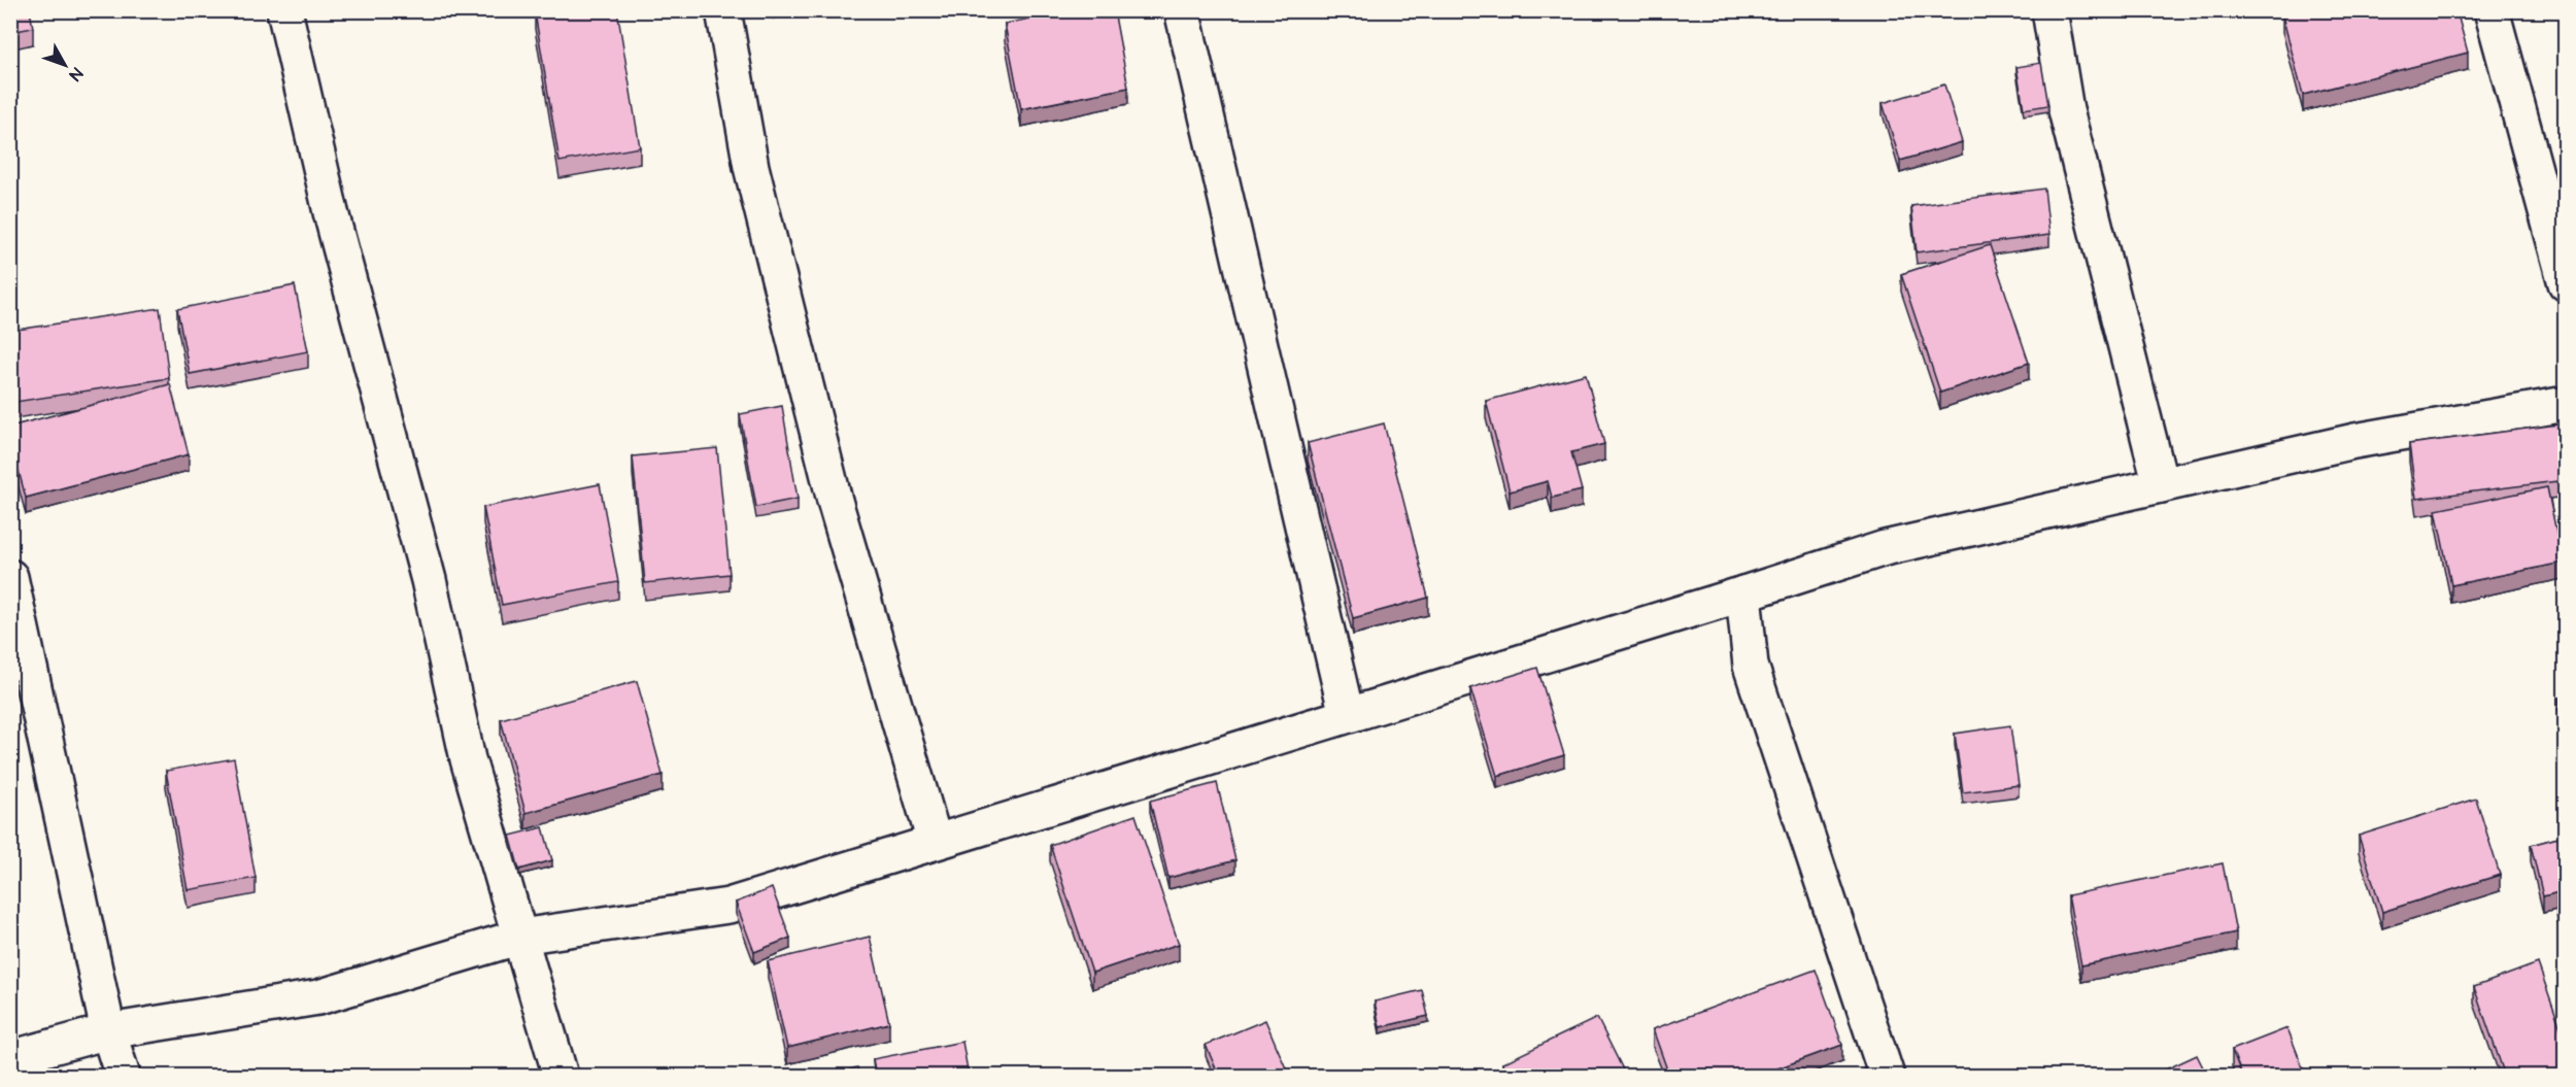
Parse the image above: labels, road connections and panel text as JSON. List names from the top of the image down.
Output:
{
  "north": "bottom right"
}
